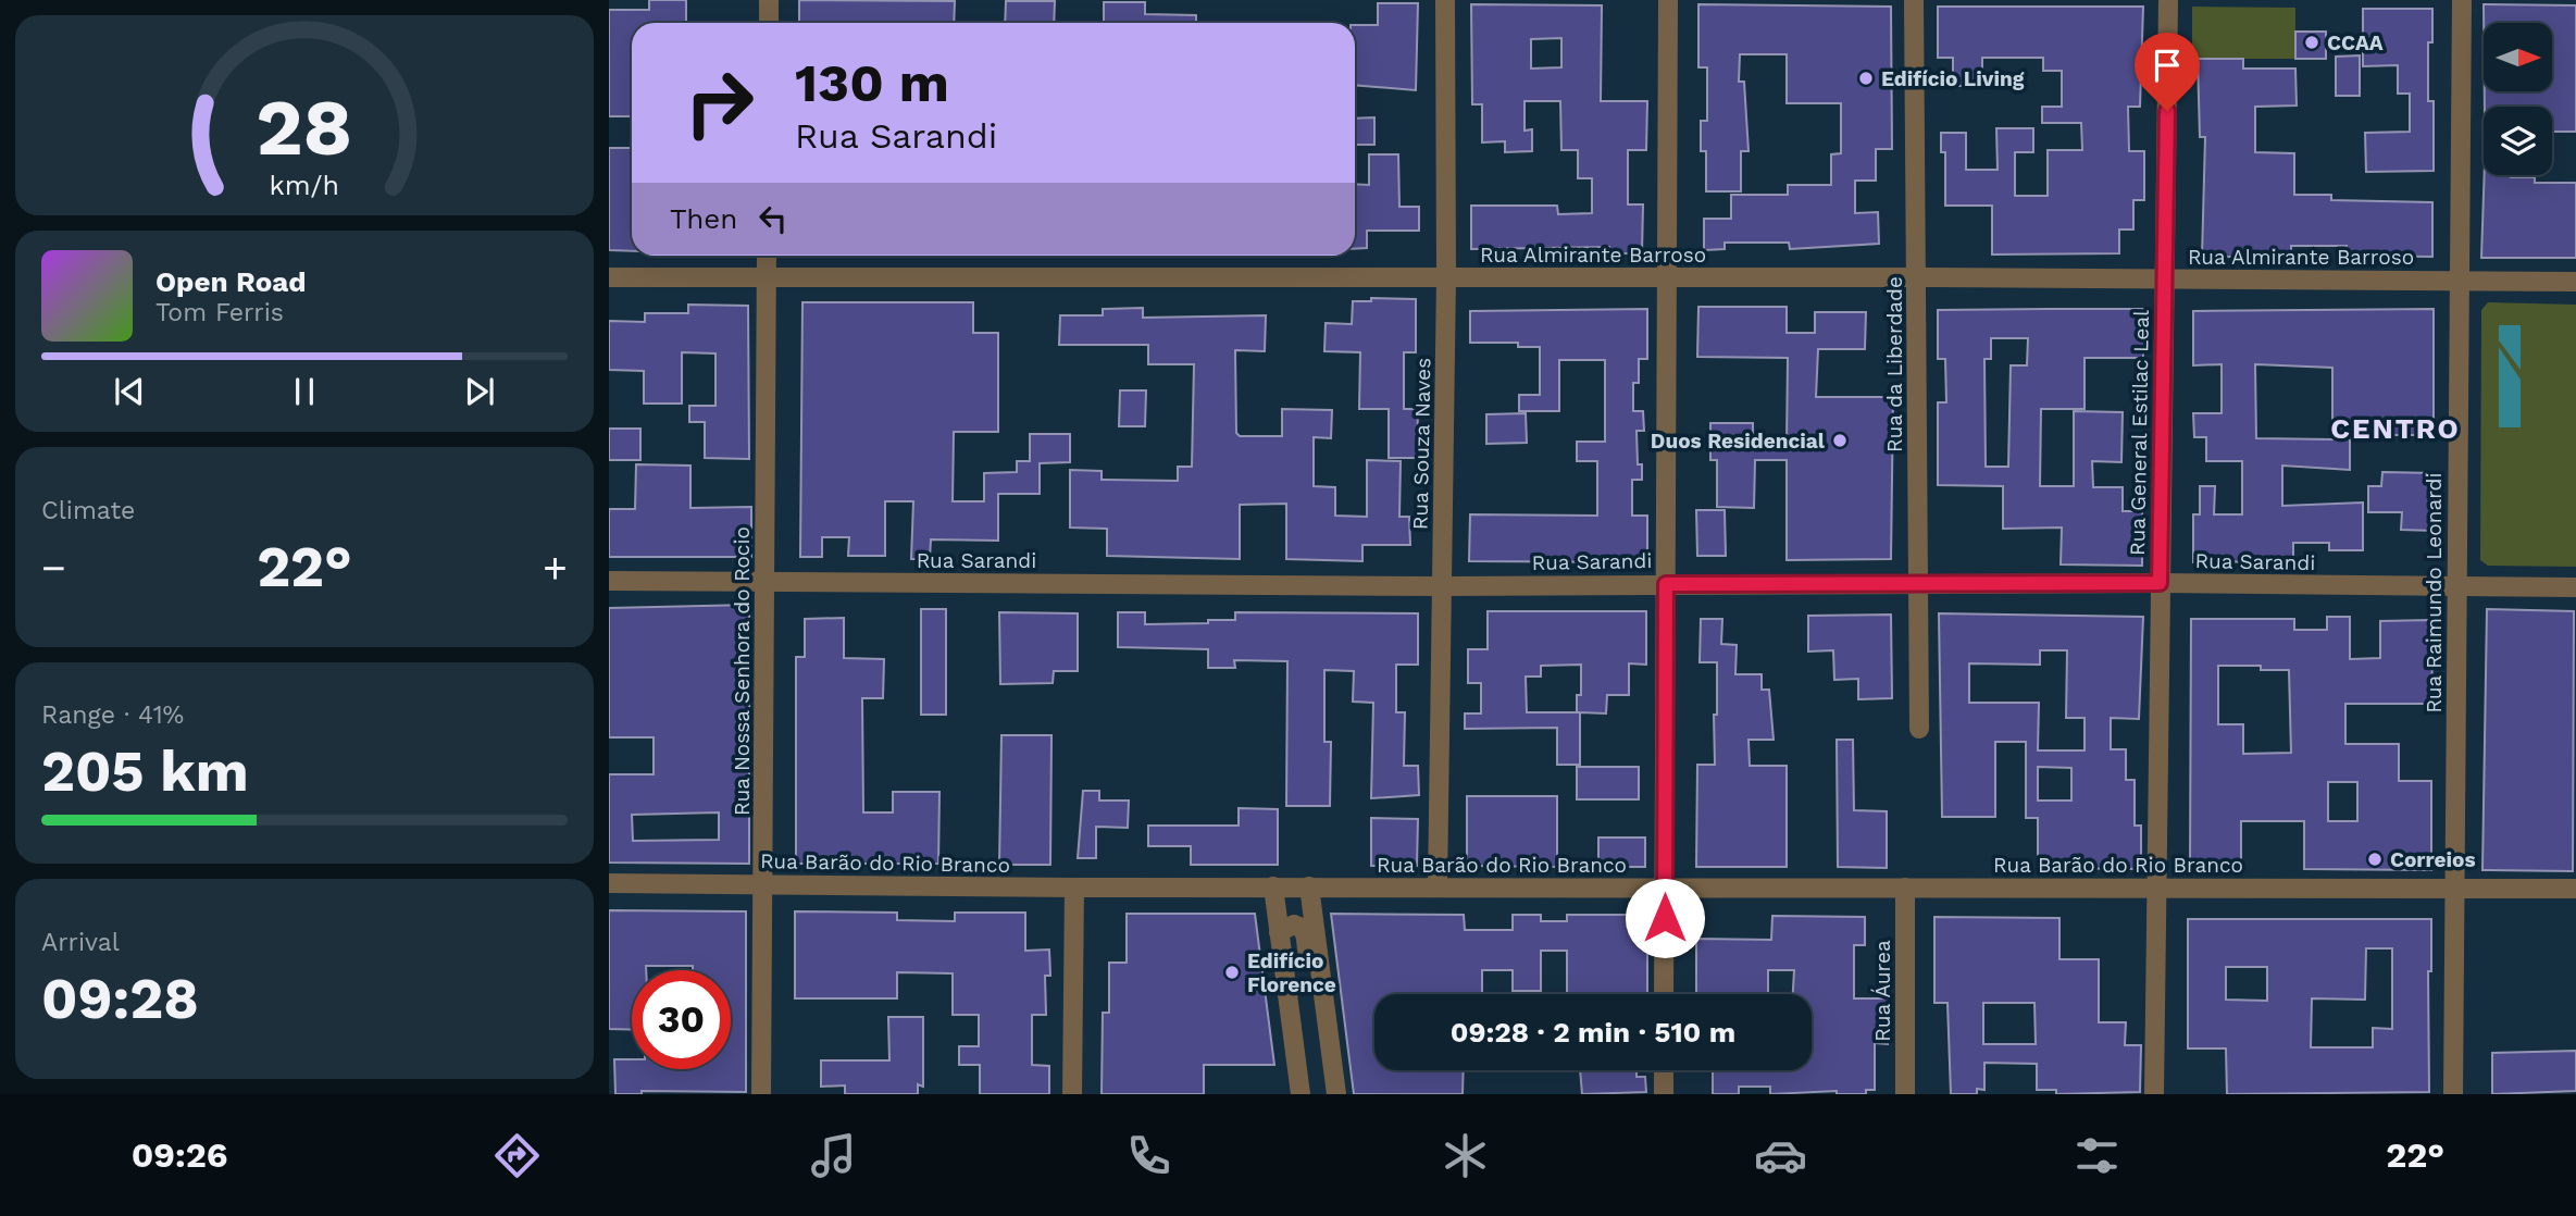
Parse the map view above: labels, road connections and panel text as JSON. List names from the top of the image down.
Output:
{
  "streets": {
    "street": [
      "Rua Almirante Barroso",
      "Rua da Liberdade",
      "Rua General Estilac Leal",
      "Rua Souza Naves",
      "Rua Sarandi",
      "Rua Raimundo Leonardi",
      "Rua Nossa Senhora do Rocio",
      "Rua Barão do Rio Branco",
      "Rua Áurea"
    ]
  },
  "crossings": [
    ["Rua Almirante Barroso", "Rua da Liberdade"],
    ["Rua Almirante Barroso", "Rua General Estilac Leal"],
    ["Rua Almirante Barroso", "Rua Souza Naves"],
    ["Rua Almirante Barroso", "Rua Raimundo Leonardi"],
    ["Rua Almirante Barroso", "Rua Nossa Senhora do Rocio"],
    ["Rua da Liberdade", "Rua Sarandi"],
    ["Rua General Estilac Leal", "Rua Sarandi"],
    ["Rua General Estilac Leal", "Rua Barão do Rio Branco"],
    ["Rua Souza Naves", "Rua Sarandi"],
    ["Rua Souza Naves", "Rua Barão do Rio Branco"],
    ["Rua Sarandi", "Rua Raimundo Leonardi"],
    ["Rua Sarandi", "Rua Nossa Senhora do Rocio"],
    ["Rua Raimundo Leonardi", "Rua Barão do Rio Branco"],
    ["Rua Nossa Senhora do Rocio", "Rua Barão do Rio Branco"],
    ["Rua Barão do Rio Branco", "Rua Áurea"]
  ],
  "districts": ["CENTRO"],
  "places": [
    "CCAA",
    "Edifício Living",
    "Duos Residencial",
    "Correios",
    "Edifício Florence"
  ],
  "north": "right",
  "page": {
    "turn": ["130 m", "Rua Sarandi"],
    "then": "Then",
    "song": ["Open Road", "Tom Ferris"],
    "tile": [
      "Climate",
      ["Range · 41%", "205 km"],
      ["Arrival", "09:28"]
    ],
    "heat": ["−", "22°", "+"],
    "limit": "30",
    "trip": "09:28 · 2 min · 510 m",
    "tabs": ["09:26", "22°"],
    "gauge": ["28", "km/h"]
  }
}
